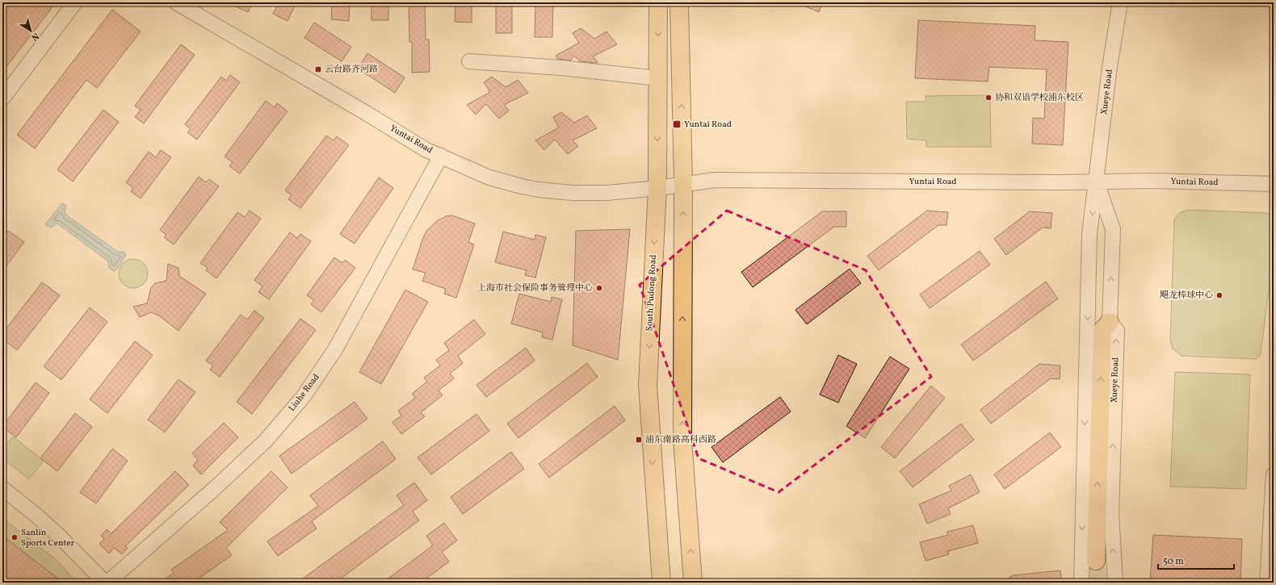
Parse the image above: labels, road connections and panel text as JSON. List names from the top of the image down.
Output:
{
  "streets": {
    "main road": ["South Pudong Road"],
    "street": ["Xueye Road", "Yuntai Road", "Liuhe Road"]
  },
  "crossings": [
    ["Xueye Road", "Yuntai Road"],
    ["Yuntai Road", "South Pudong Road"],
    ["Yuntai Road", "Liuhe Road"]
  ],
  "places": {
    "transit": ["云台路齐河路", "Yuntai Road", "浦东南路高科西路"],
    "other": [
      "协和双语学校浦东校区",
      "上海市社会保险事务管理中心",
      "飓龙棒球中心",
      "Sanlin Sports Center"
    ]
  },
  "scale_bar": "50 m",
  "north": "bottom right"
}
